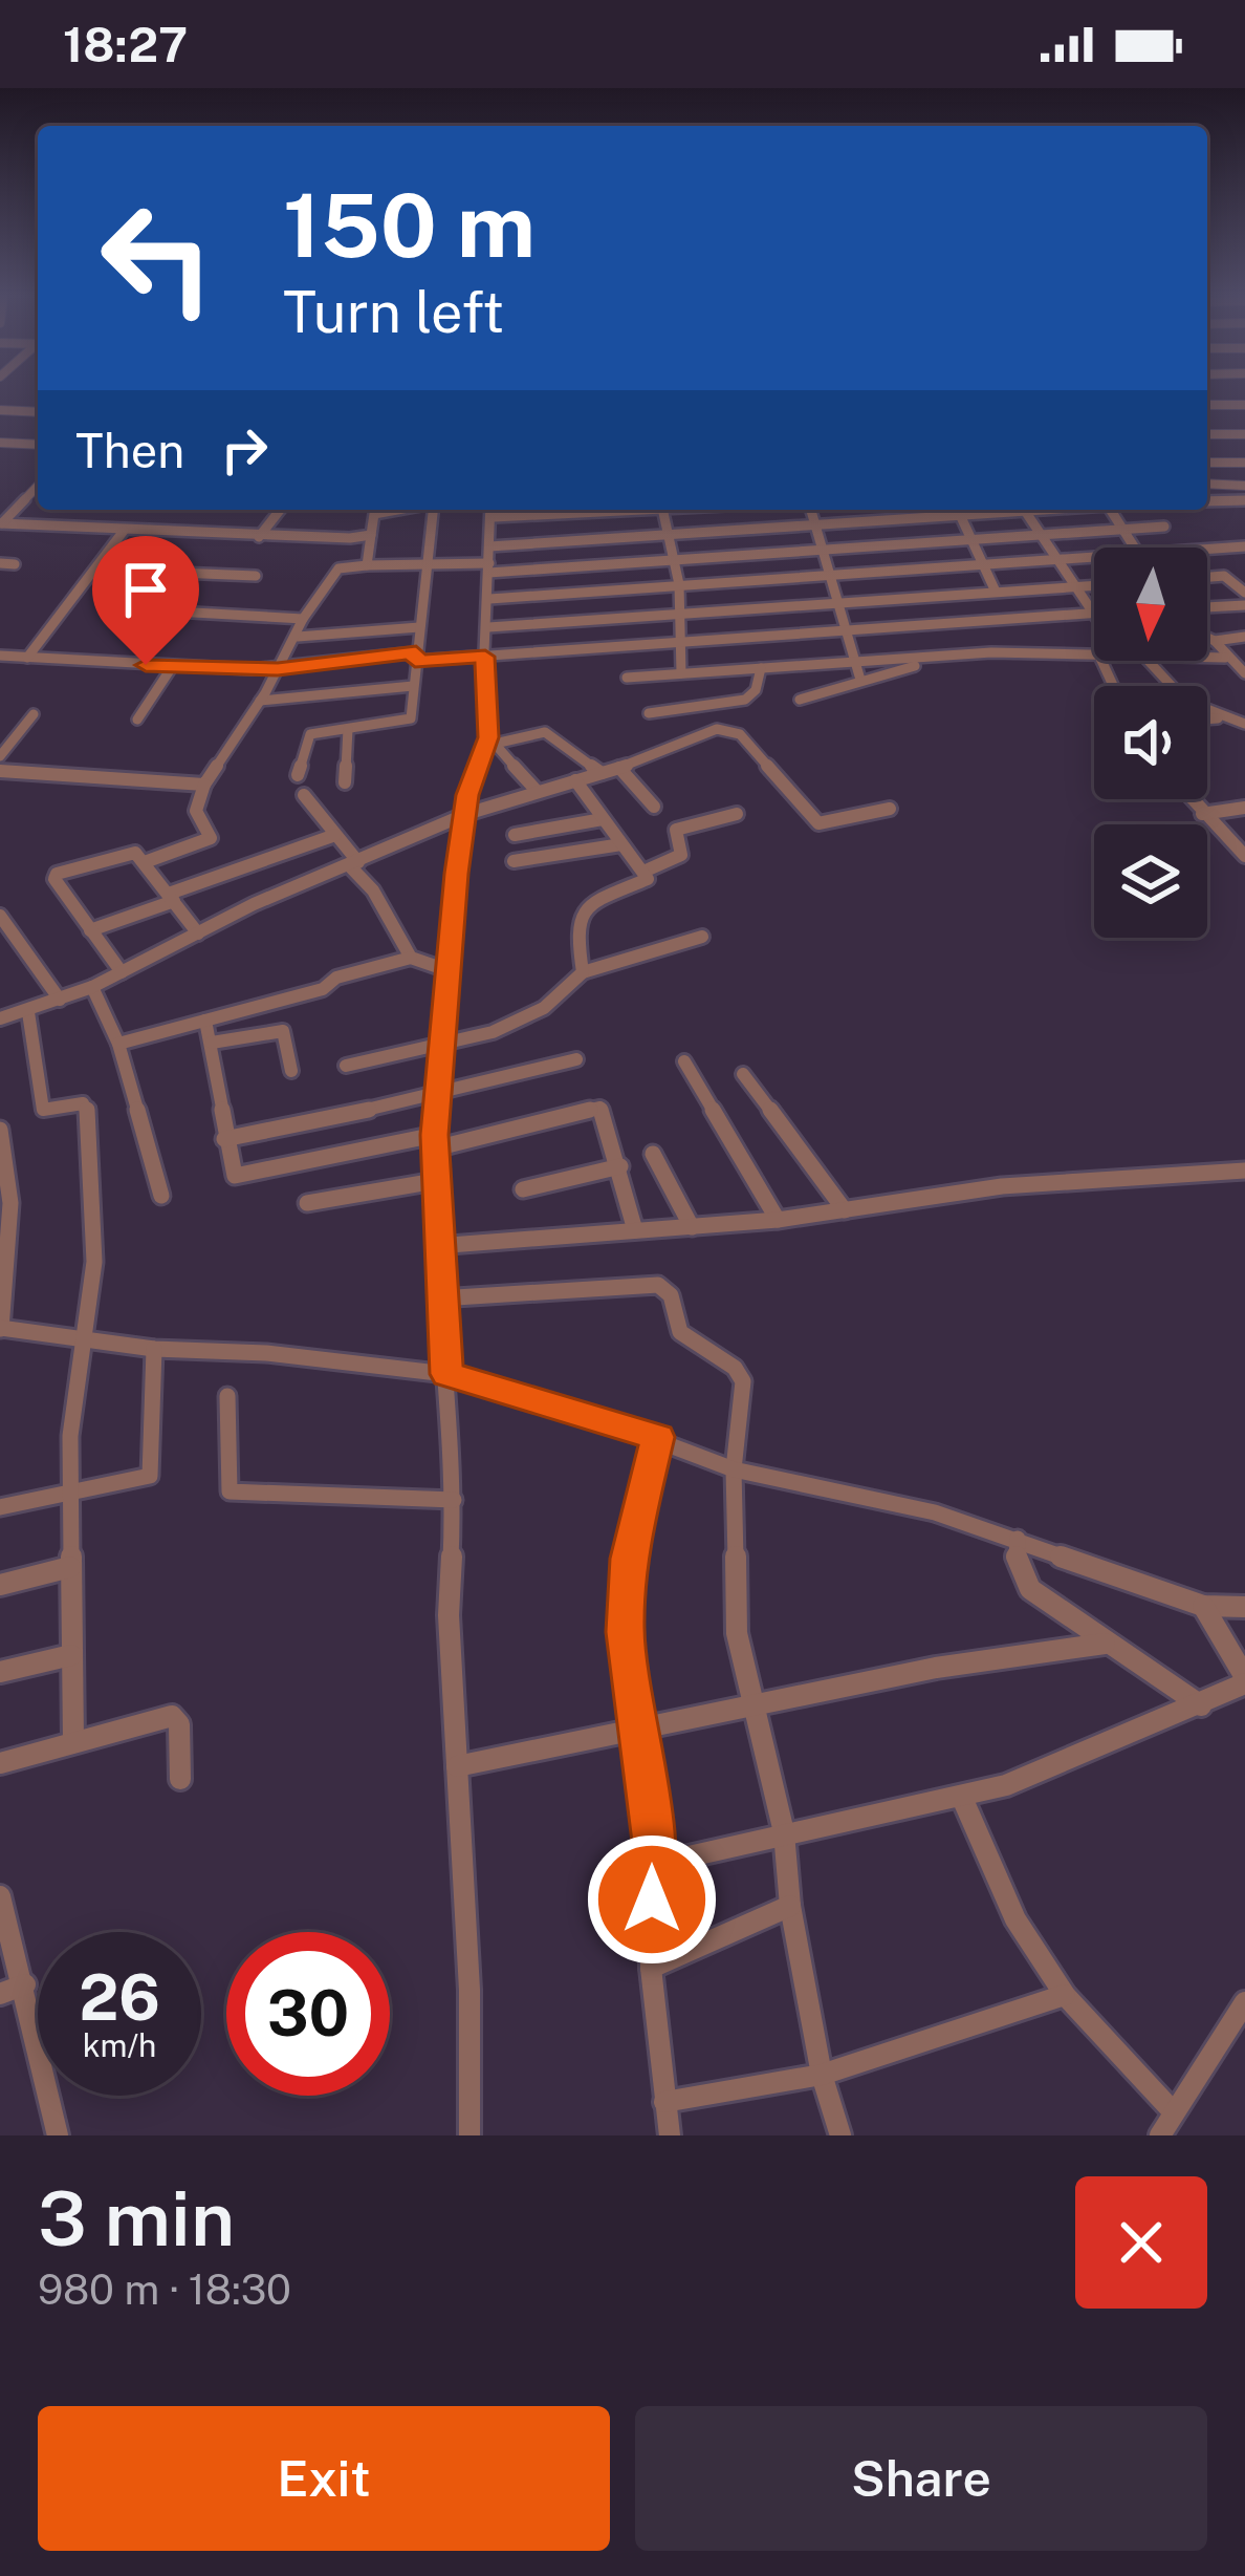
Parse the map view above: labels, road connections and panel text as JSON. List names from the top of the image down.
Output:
{
  "north": "bottom",
  "page": {
    "status": "18:27",
    "turn": ["150 m", "Turn left"],
    "then": "Then",
    "speed": "26 km/h",
    "limit": "30",
    "heading": ["3 min", "980 m · 18:30"],
    "buttons": ["Exit", "Share"]
  }
}
